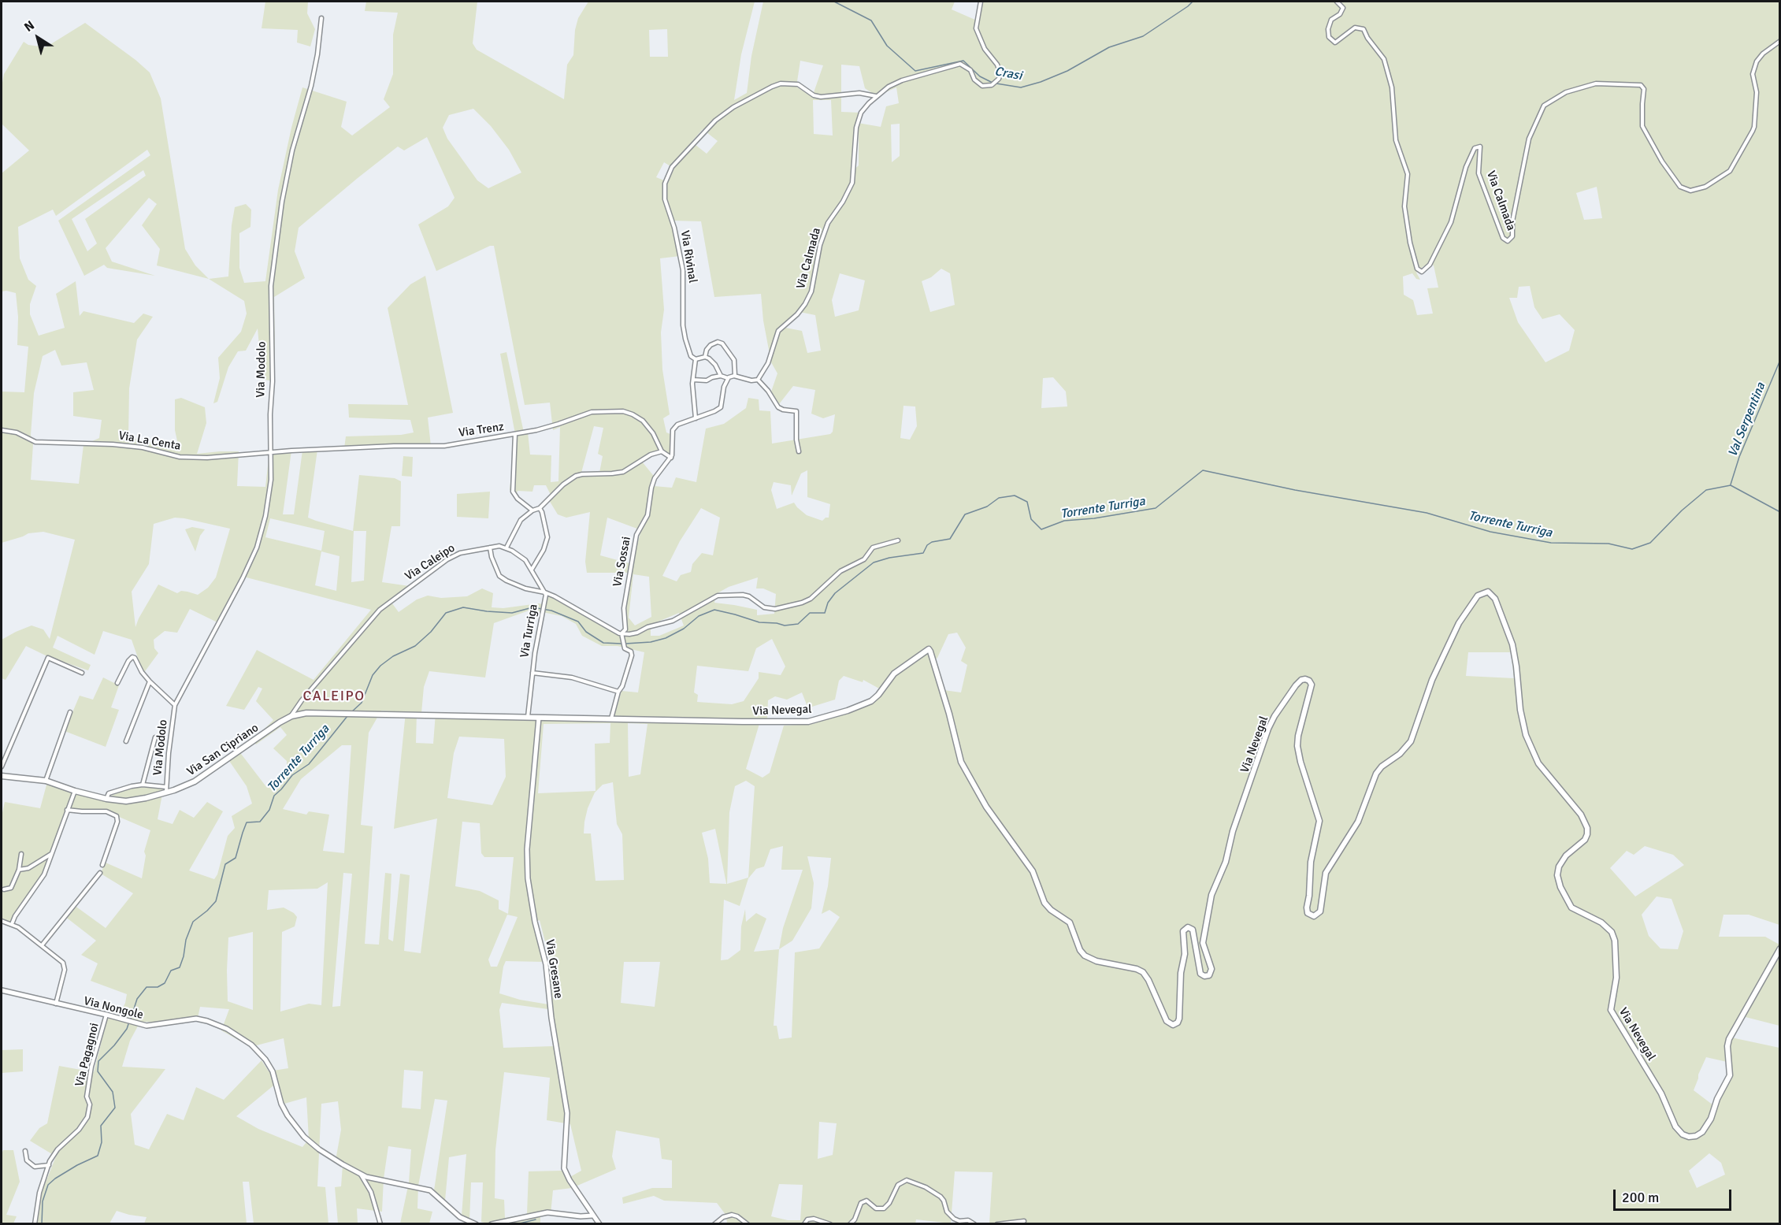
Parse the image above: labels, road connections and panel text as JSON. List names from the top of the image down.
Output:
{
  "streets": {
    "main road": ["Via Nevegal", "Via San Cipriano"],
    "street": [
      "Via Calmada",
      "Via Rivinal",
      "Via Modolo",
      "Via Trenz",
      "Via La Centa",
      "Via Sossai",
      "Via Caleipo",
      "Via Turriga",
      "Via Gresane",
      "Via Nongole",
      "Via Pagagnoi"
    ]
  },
  "crossings": [
    ["Via Calmada", "Via Rivinal"],
    ["Via Modolo", "Via Trenz"],
    ["Via Modolo", "Via La Centa"],
    ["Via Modolo", "Via San Cipriano"],
    ["Via Trenz", "Via La Centa"],
    ["Via Trenz", "Via Sossai"],
    ["Via Caleipo", "Via Nevegal"],
    ["Via Caleipo", "Via San Cipriano"],
    ["Via Turriga", "Via Nevegal"],
    ["Via Nevegal", "Via San Cipriano"],
    ["Via Nevegal", "Via Gresane"],
    ["Via Nongole", "Via Pagagnoi"]
  ],
  "districts": ["CALEIPO"],
  "water": ["Crasi", "Val Serpentina", "Torrente Turriga"],
  "scale_bar": "200 m",
  "north": "top left"
}
